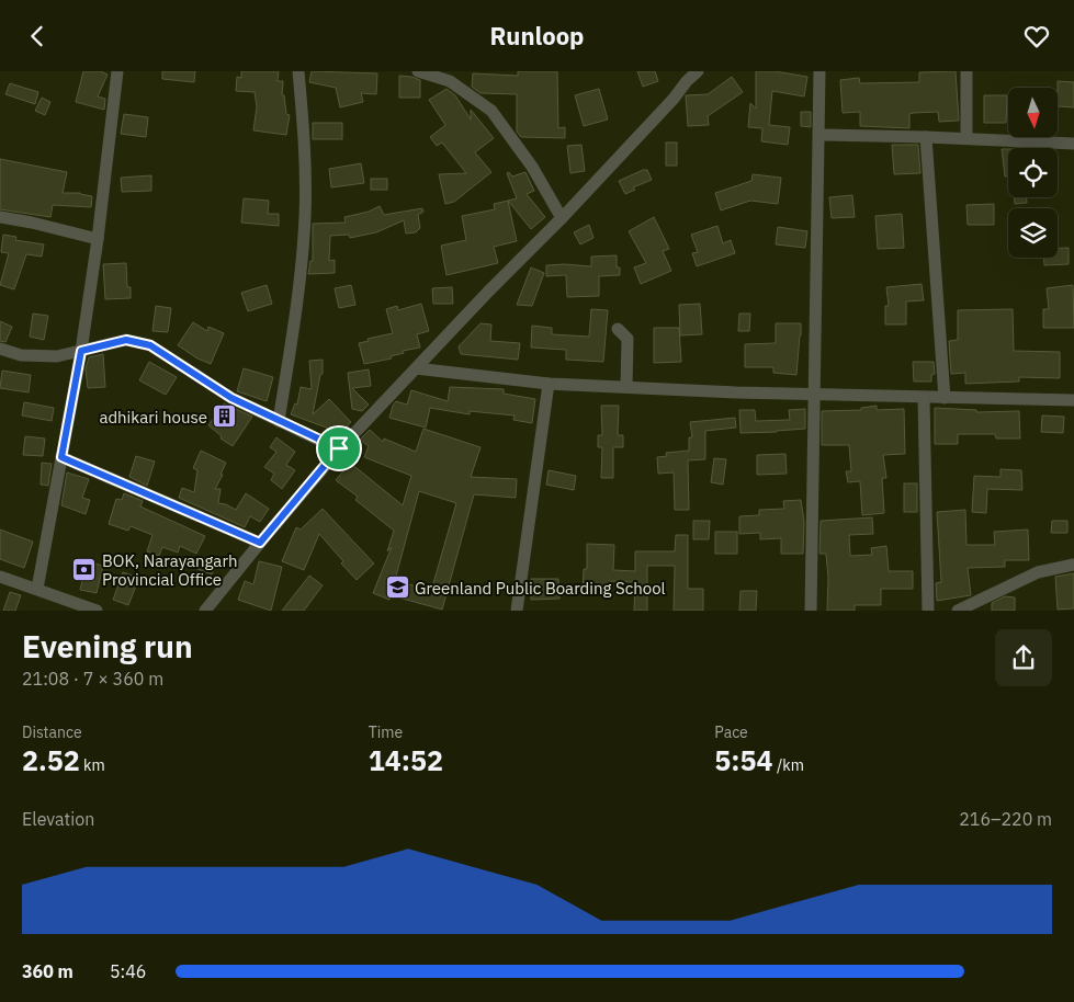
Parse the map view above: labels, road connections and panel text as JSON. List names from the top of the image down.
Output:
{
  "places": {
    "building": ["adhikari house"],
    "bank": ["BOK, Narayangarh Provincial Office"],
    "school or university": ["Greenland Public Boarding School"]
  },
  "north": "bottom",
  "page": {
    "header": "Runloop",
    "heading": ["Evening run", "21:08 · 7 × 360 m"],
    "stats": [
      ["Distance", "2.52 km"],
      ["Time", "14:52"],
      ["Pace", "5:54 /km"]
    ],
    "chart": ["Elevation", "216–220 m"],
    "list": [
      {
        "name": "360 m",
        "note": "5:46"
      }
    ]
  }
}
